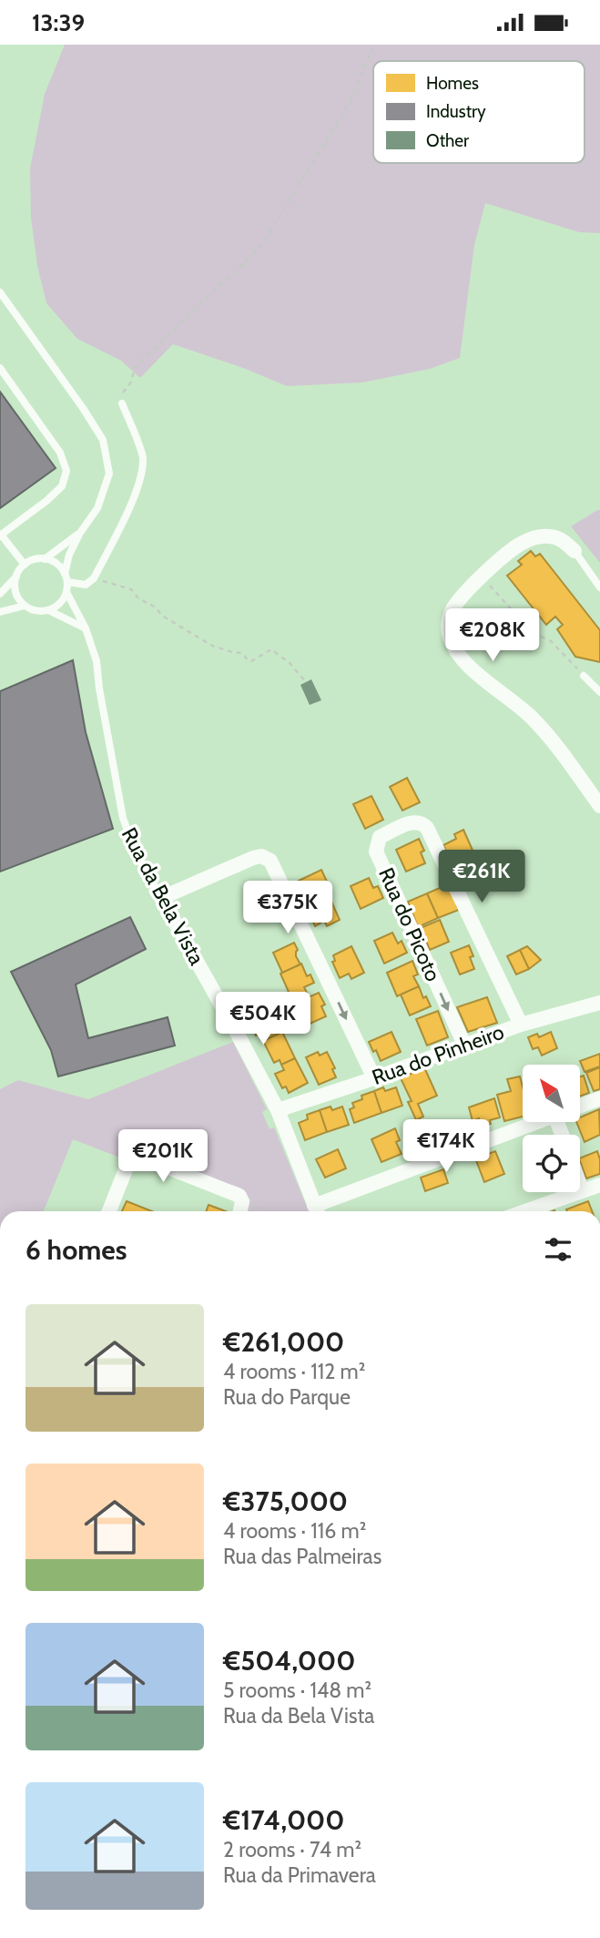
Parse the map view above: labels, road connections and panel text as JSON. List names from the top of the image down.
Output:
{
  "streets": {
    "street": ["Rua da Bela Vista", "Rua do Picoto", "Rua do Pinheiro"]
  },
  "crossings": [
    ["Rua da Bela Vista", "Rua do Pinheiro"],
    ["Rua do Picoto", "Rua do Pinheiro"]
  ],
  "legend": ["Homes", "Industry", "Other"],
  "north": "top left",
  "page": {
    "status": "13:39",
    "price": [
      "€208K",
      "€261K",
      "€375K",
      "€504K",
      "€174K",
      "€201K"
    ],
    "heading": "6 homes",
    "list": [
      {
        "name": "€261,000",
        "note": "4 rooms · 112 m² · Rua do Parque"
      },
      {
        "name": "€375,000",
        "note": "4 rooms · 116 m² · Rua das Palmeiras"
      },
      {
        "name": "€504,000",
        "note": "5 rooms · 148 m² · Rua da Bela Vista"
      },
      {
        "name": "€174,000",
        "note": "2 rooms · 74 m² · Rua da Primavera"
      }
    ]
  }
}
